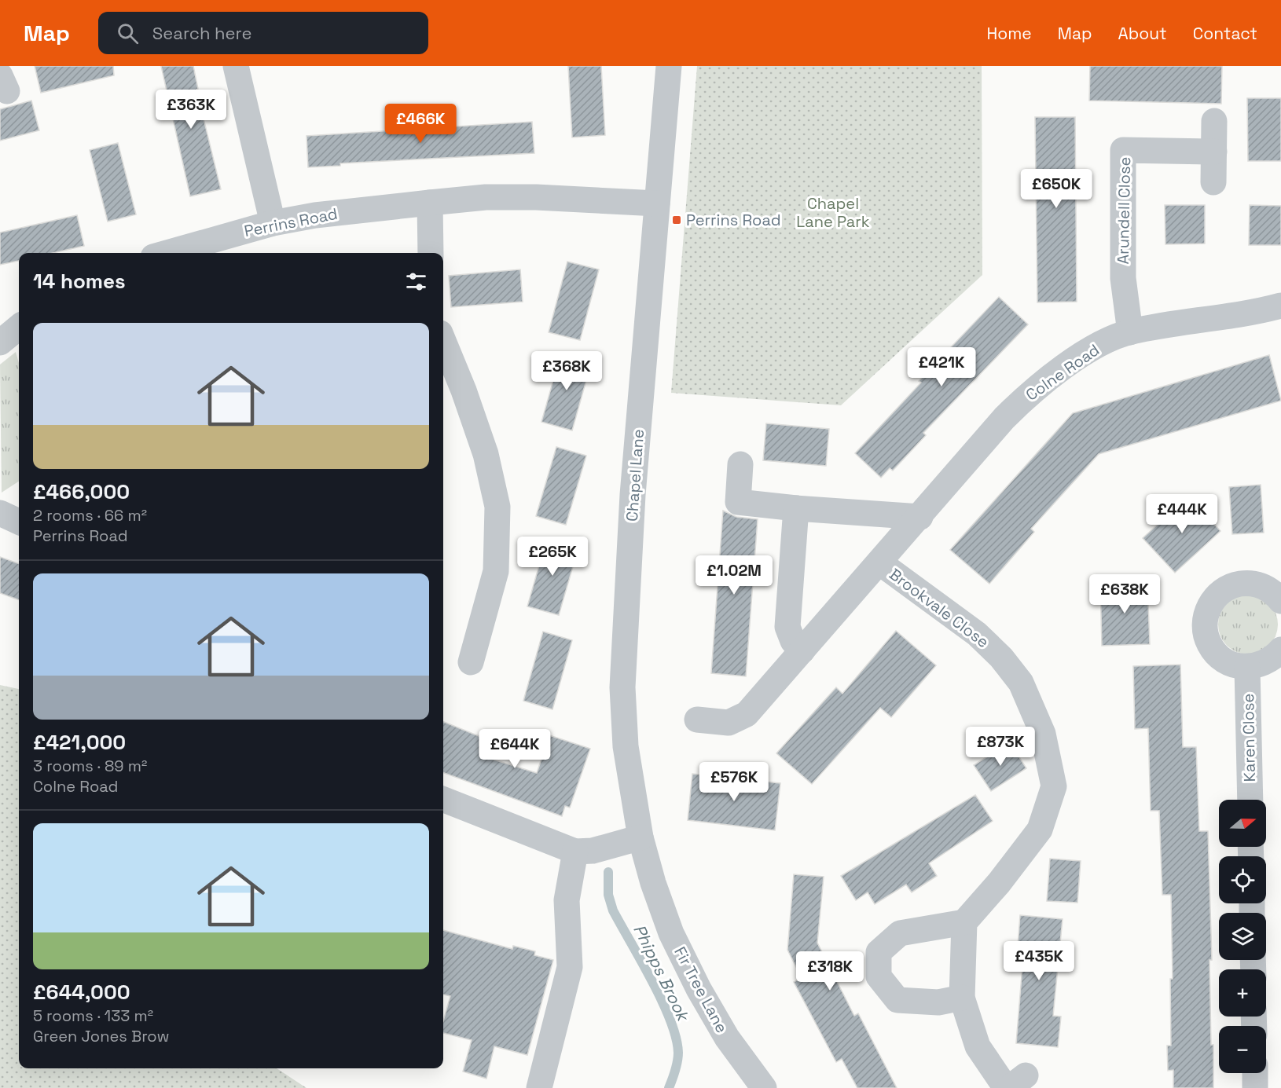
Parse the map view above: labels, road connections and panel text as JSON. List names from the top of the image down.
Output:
{
  "streets": {
    "street": [
      "Arundell Close",
      "Perrins Road",
      "Colne Road",
      "Chapel Lane",
      "Brookvale Close",
      "Karen Close",
      "Fir Tree Lane"
    ]
  },
  "crossings": [
    ["Arundell Close", "Colne Road"],
    ["Perrins Road", "Chapel Lane"],
    ["Colne Road", "Brookvale Close"],
    ["Chapel Lane", "Fir Tree Lane"]
  ],
  "water": ["Phipps Brook"],
  "parks": ["Chapel Lane Park"],
  "places": {
    "transit": ["Perrins Road"]
  },
  "north": "right",
  "page": {
    "header": "Map",
    "search": "Search here",
    "nav": [
      "Home",
      "Map",
      "About",
      "Contact"
    ],
    "price": [
      "£363K",
      "£466K",
      "£650K",
      "£421K",
      "£368K",
      "£444K",
      "£265K",
      "£1.02M",
      "£638K",
      "£873K",
      "£644K",
      "£576K",
      "£435K",
      "£318K"
    ],
    "heading": "14 homes",
    "list": [
      {
        "name": "£466,000",
        "note": "2 rooms · 66 m² · Perrins Road"
      },
      {
        "name": "£421,000",
        "note": "3 rooms · 89 m² · Colne Road"
      },
      {
        "name": "£644,000",
        "note": "5 rooms · 133 m² · Green Jones Brow"
      }
    ],
    "map_buttons": ["+", "−"]
  }
}
